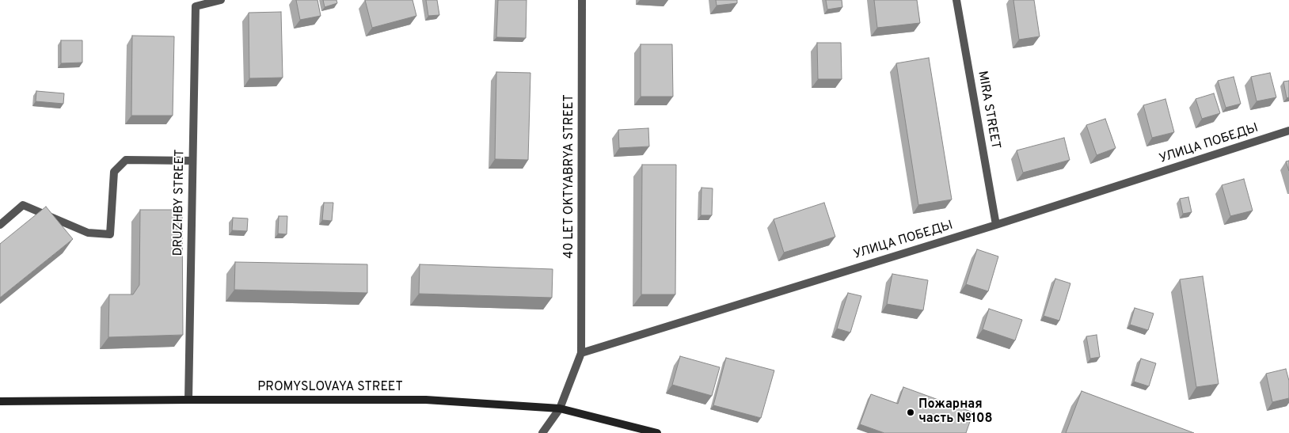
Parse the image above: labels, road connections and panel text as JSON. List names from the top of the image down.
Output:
{
  "streets": {
    "main road": ["PROMYSLOVAYA STREET"],
    "street": [
      "MIRA STREET",
      "УЛИЦА ПОБЕДЫ",
      "40 LET OKTYABRYA STREET",
      "DRUZHBY STREET"
    ]
  },
  "crossings": [
    ["MIRA STREET", "УЛИЦА ПОБЕДЫ"],
    ["УЛИЦА ПОБЕДЫ", "40 LET OKTYABRYA STREET"],
    ["DRUZHBY STREET", "PROMYSLOVAYA STREET"]
  ],
  "places": ["Пожарная часть №108"]
}
